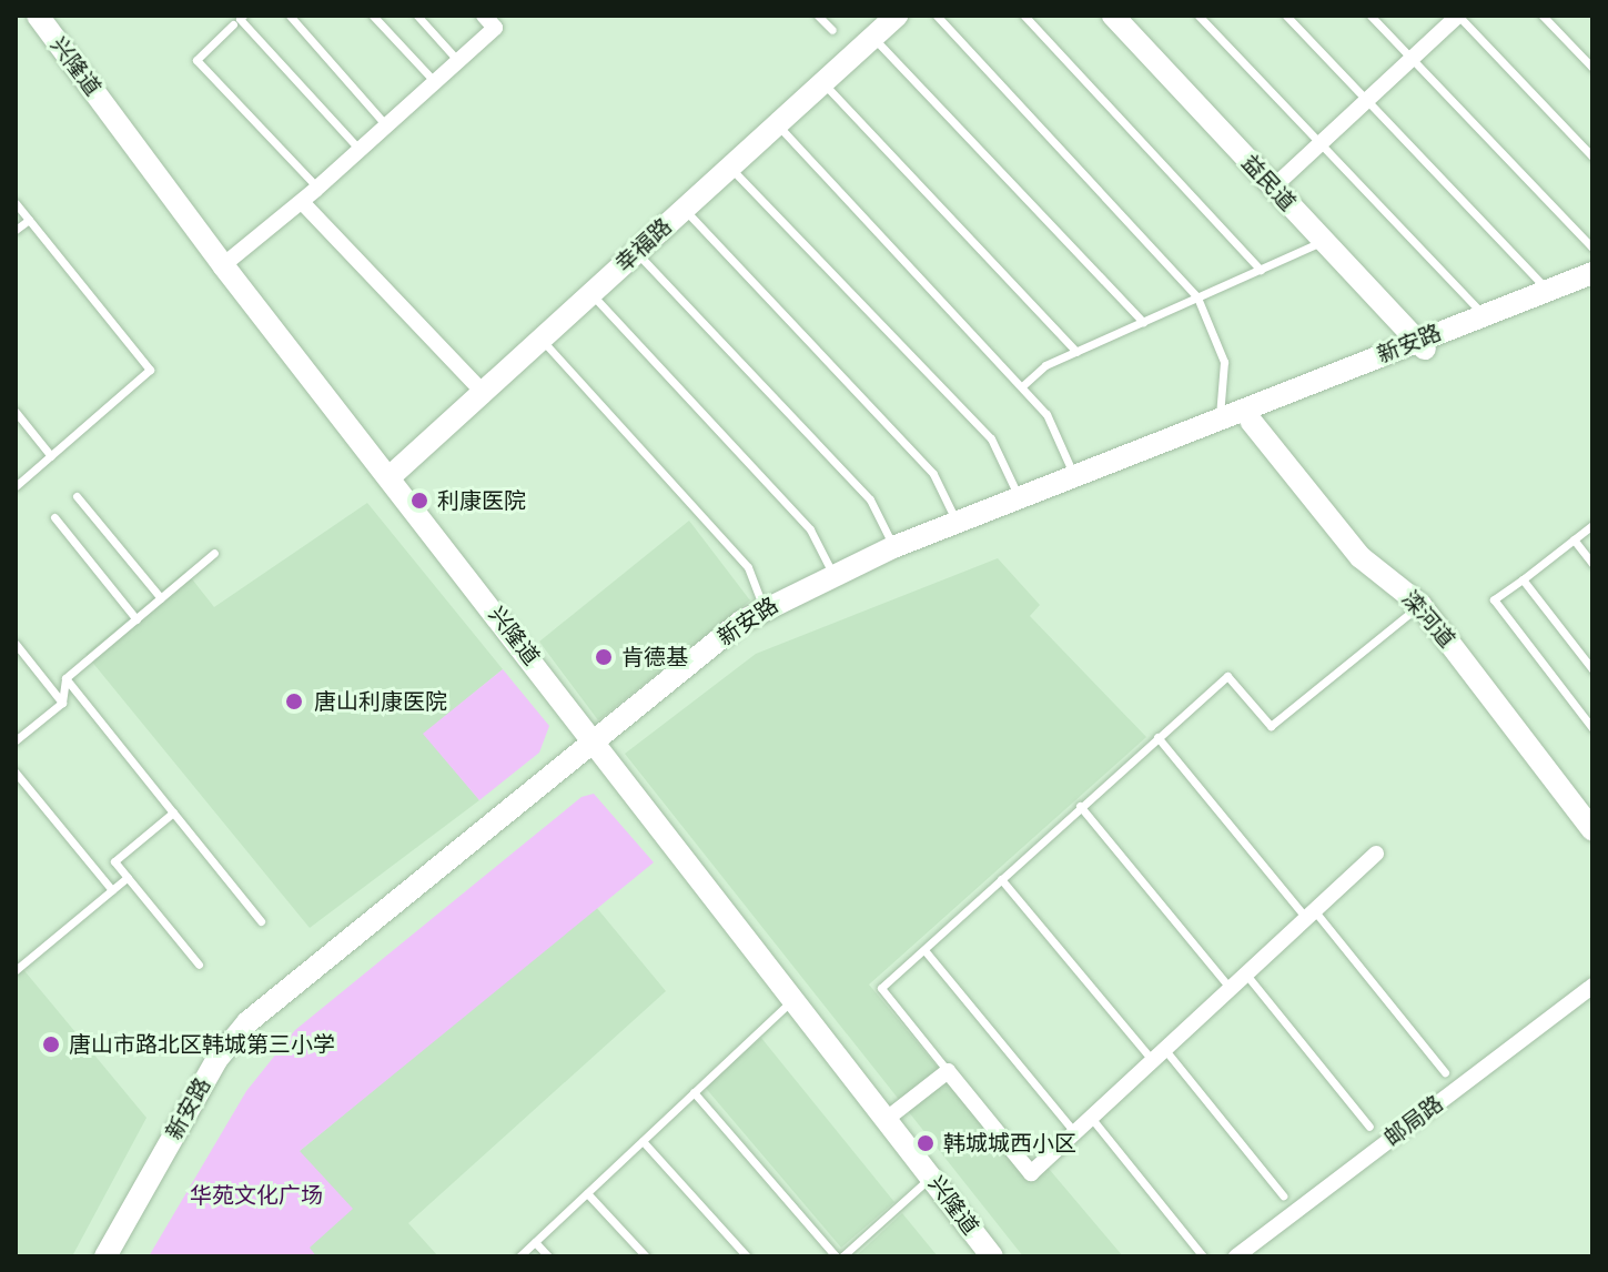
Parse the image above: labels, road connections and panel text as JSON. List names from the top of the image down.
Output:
{
  "streets": {
    "main road": [
      "兴隆道",
      "益民道",
      "幸福路",
      "新安路",
      "滦河道"
    ],
    "street": ["邮局路"]
  },
  "crossings": [
    ["兴隆道", "幸福路"],
    ["兴隆道", "新安路"],
    ["益民道", "新安路"],
    ["新安路", "滦河道"]
  ],
  "parks": ["华苑文化广场"],
  "places": [
    "利康医院",
    "肯德基",
    "唐山利康医院",
    "唐山市路北区韩城第三小学",
    "韩城城西小区"
  ]
}
